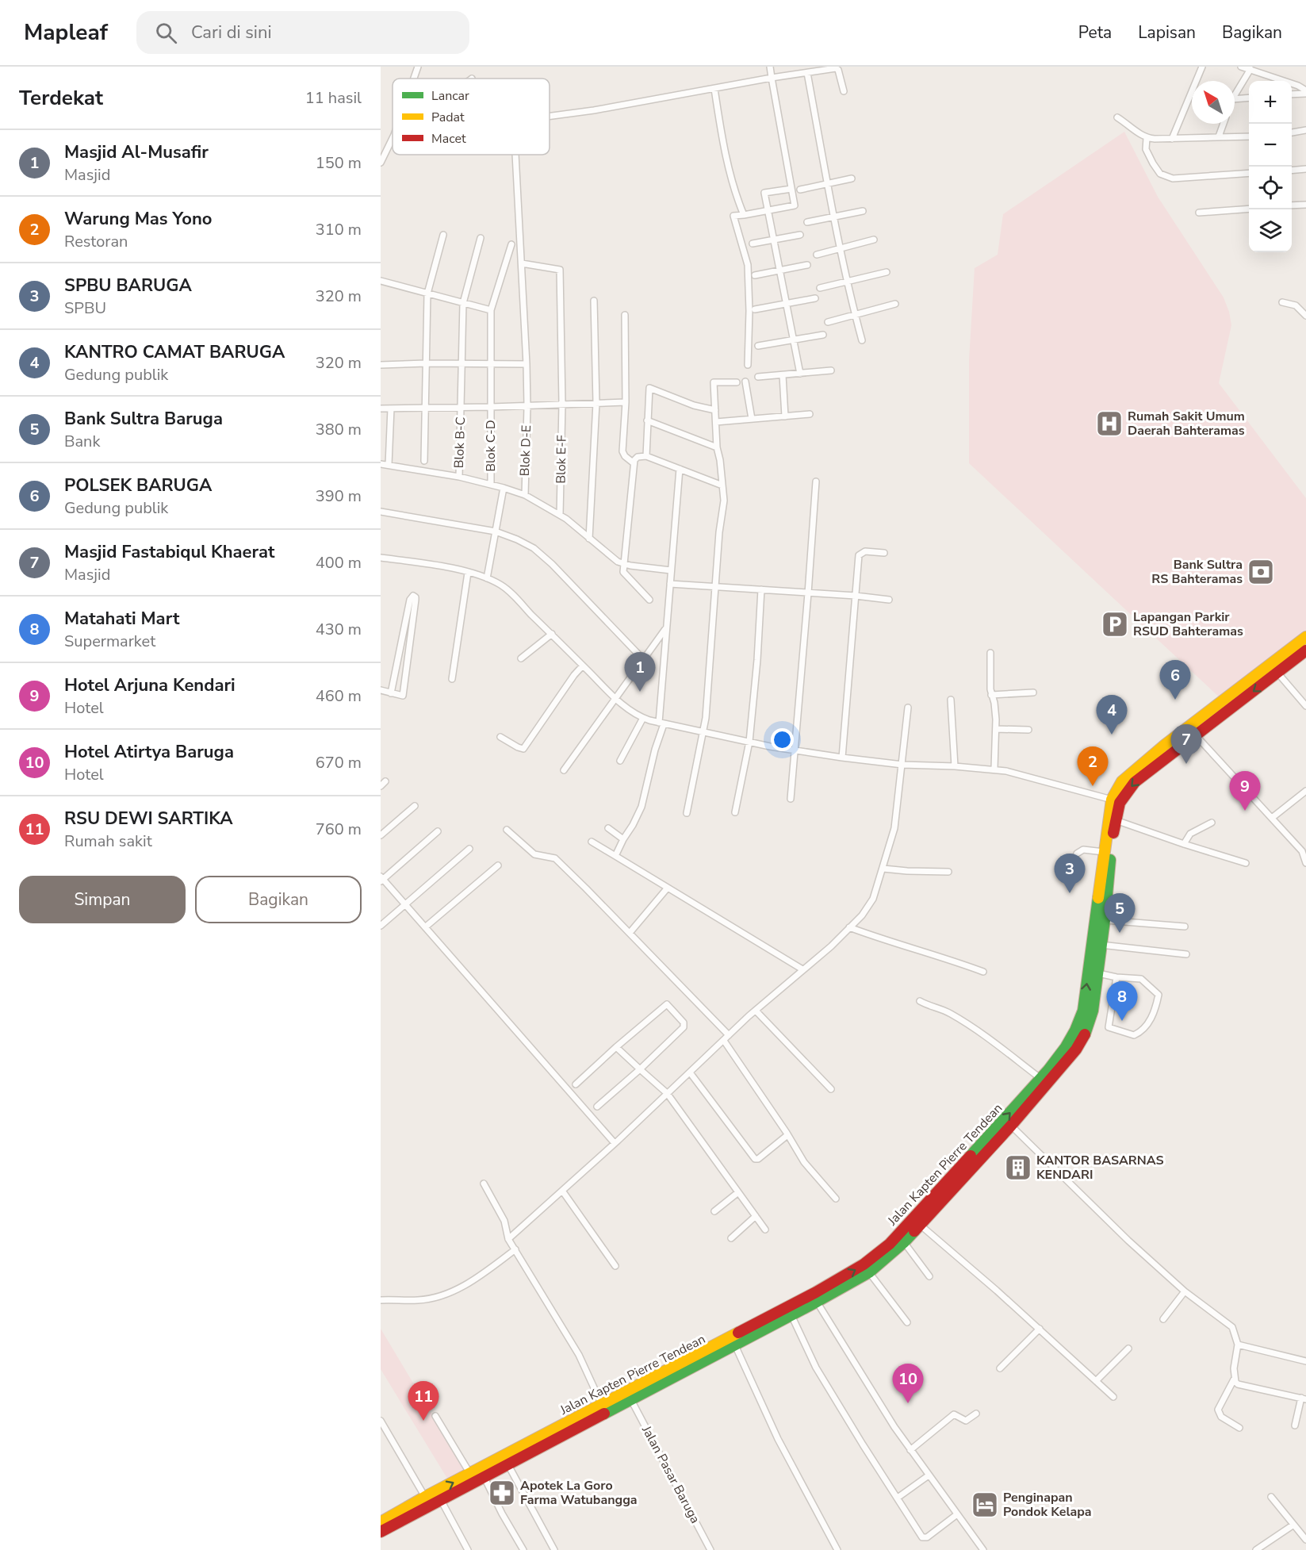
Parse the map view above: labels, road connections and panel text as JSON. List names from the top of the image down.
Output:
{
  "streets": {
    "highway": ["Jalan Kapten Pierre Tendean"],
    "street": [
      "Blok B-C",
      "Blok C-D",
      "Blok D-E",
      "Blok E-F",
      "Jalan Pasar Baruga"
    ]
  },
  "crossings": [
    ["Blok D-E", "Blok E-F"],
    ["Jalan Kapten Pierre Tendean", "Jalan Pasar Baruga"]
  ],
  "places": {
    "hospital": ["Rumah Sakit Umum Daerah Bahteramas"],
    "bank": ["Bank Sultra RS Bahteramas"],
    "parking": ["Lapangan Parkir RSUD Bahteramas"],
    "building": ["KANTOR BASARNAS KENDARI"],
    "pharmacy": ["Apotek La Goro Farma Watubangga"],
    "hotel": ["Penginapan Pondok Kelapa"]
  },
  "legend": ["Lancar", "Padat", "Macet"],
  "north": "top left",
  "page": {
    "header": "Mapleaf",
    "search": "Cari di sini",
    "nav": ["Peta", "Lapisan", "Bagikan"],
    "heading": ["Terdekat", "11 hasil"],
    "map_buttons": ["+", "−"],
    "list": [
      {
        "mark": "1",
        "name": "Masjid Al-Musafir",
        "note": "Masjid",
        "value": "150 m"
      },
      {
        "mark": "2",
        "name": "Warung Mas Yono",
        "note": "Restoran",
        "value": "310 m"
      },
      {
        "mark": "3",
        "name": "SPBU BARUGA",
        "note": "SPBU",
        "value": "320 m"
      },
      {
        "mark": "4",
        "name": "KANTRO CAMAT BARUGA",
        "note": "Gedung publik",
        "value": "320 m"
      },
      {
        "mark": "5",
        "name": "Bank Sultra Baruga",
        "note": "Bank",
        "value": "380 m"
      },
      {
        "mark": "6",
        "name": "POLSEK BARUGA",
        "note": "Gedung publik",
        "value": "390 m"
      },
      {
        "mark": "7",
        "name": "Masjid Fastabiqul Khaerat",
        "note": "Masjid",
        "value": "400 m"
      },
      {
        "mark": "8",
        "name": "Matahati Mart",
        "note": "Supermarket",
        "value": "430 m"
      },
      {
        "mark": "9",
        "name": "Hotel Arjuna Kendari",
        "note": "Hotel",
        "value": "460 m"
      },
      {
        "mark": "10",
        "name": "Hotel Atirtya Baruga",
        "note": "Hotel",
        "value": "670 m"
      },
      {
        "mark": "11",
        "name": "RSU DEWI SARTIKA",
        "note": "Rumah sakit",
        "value": "760 m"
      }
    ],
    "pins": [
      "1",
      "6",
      "4",
      "7",
      "2",
      "9",
      "3",
      "5",
      "8",
      "10",
      "11"
    ],
    "buttons": ["Simpan", "Bagikan"]
  }
}
